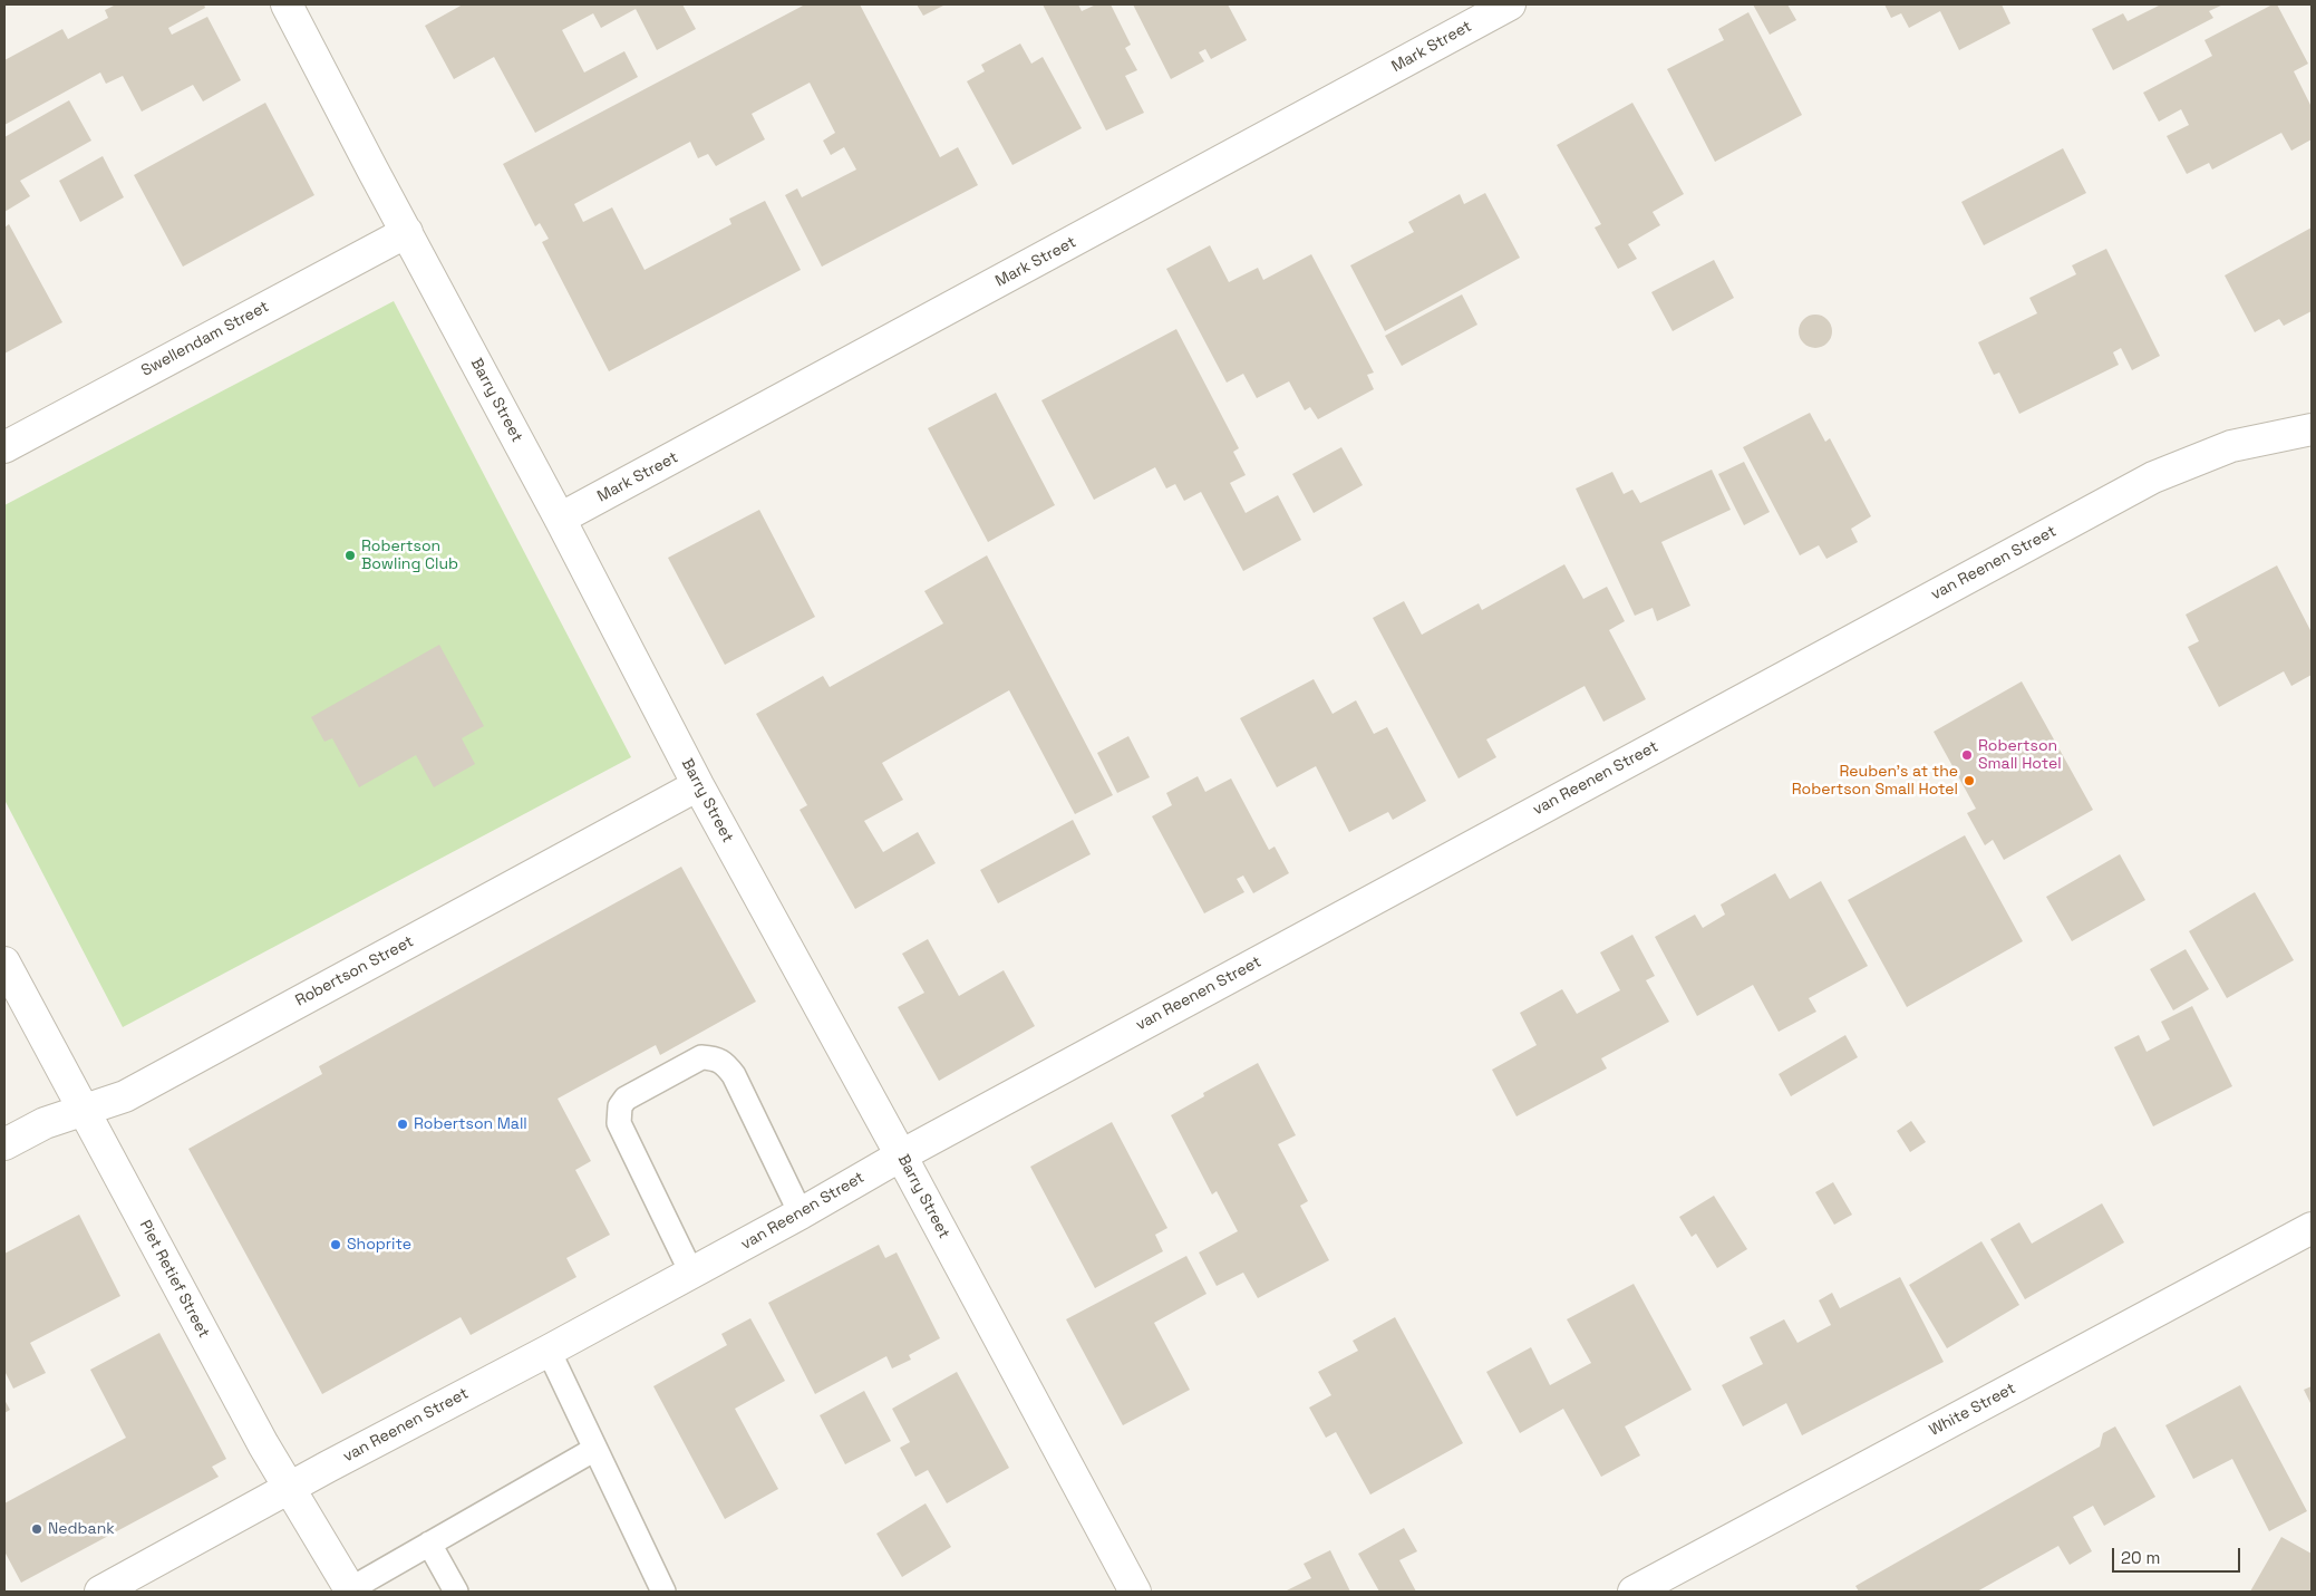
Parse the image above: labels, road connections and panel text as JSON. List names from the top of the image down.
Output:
{
  "streets": {
    "street": [
      "Mark Street",
      "Swellendam Street",
      "Barry Street",
      "van Reenen Street",
      "Robertson Street",
      "Piet Retief Street",
      "White Street"
    ]
  },
  "crossings": [
    ["Mark Street", "Barry Street"],
    ["Swellendam Street", "Barry Street"],
    ["Barry Street", "van Reenen Street"],
    ["Barry Street", "Robertson Street"],
    ["van Reenen Street", "Piet Retief Street"],
    ["Robertson Street", "Piet Retief Street"]
  ],
  "places": [
    "Robertson Bowling Club",
    "Robertson Small Hotel",
    "Reuben's at the Robertson Small Hotel",
    "Robertson Mall",
    "Shoprite",
    "Nedbank"
  ],
  "scale_bar": "20 m"
}
